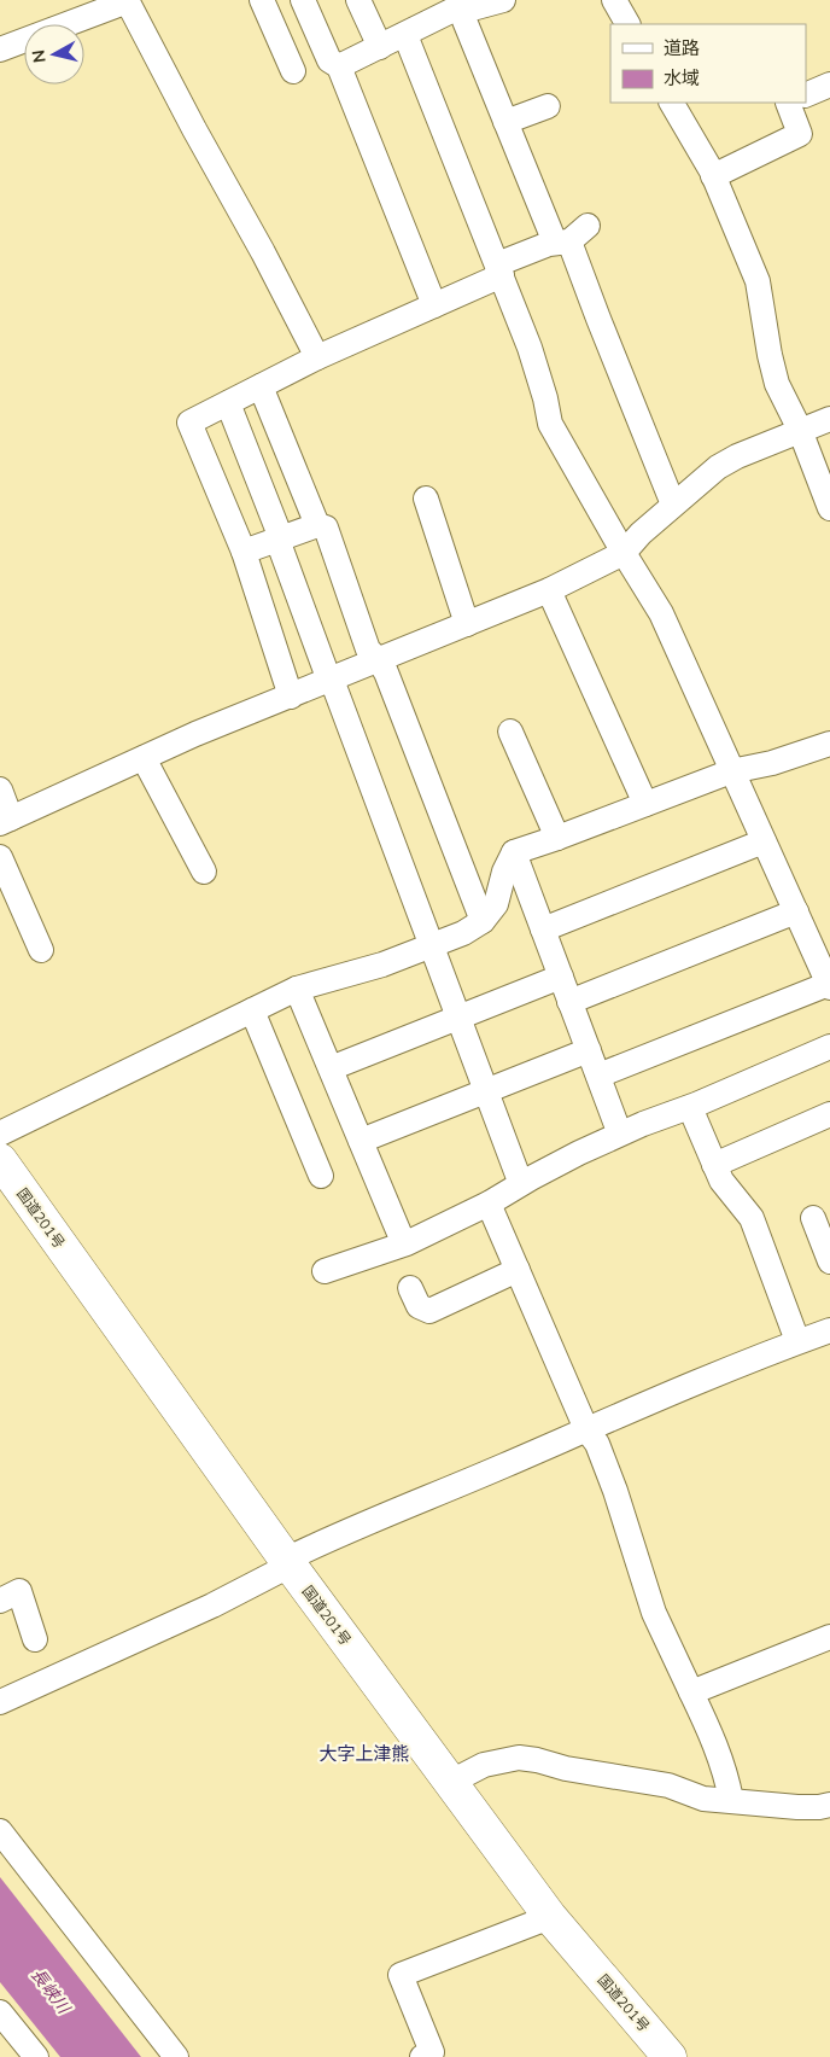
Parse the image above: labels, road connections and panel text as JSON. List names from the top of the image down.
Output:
{
  "streets": {
    "highway": ["国道201号"]
  },
  "districts": ["大字上津熊"],
  "water": ["長峡川"],
  "legend": ["道路", "水域"],
  "north": "left"
}
